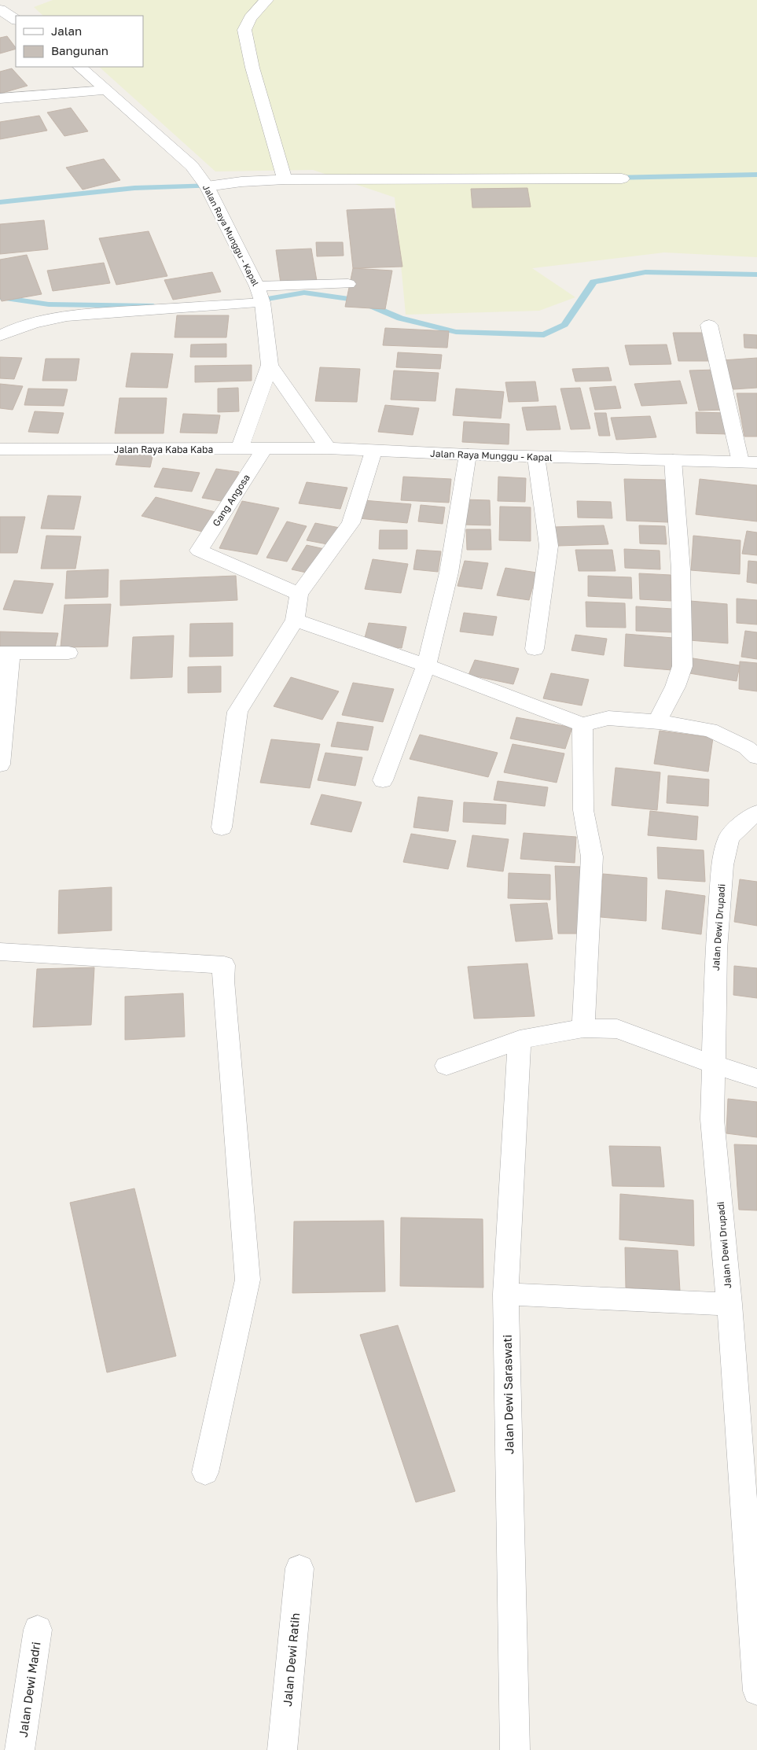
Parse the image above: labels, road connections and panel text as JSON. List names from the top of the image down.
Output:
{
  "streets": {
    "street": [
      "Jalan Raya Munggu - Kapal",
      "Jalan Raya Kaba Kaba",
      "Gang Angosa",
      "Jalan Dewi Drupadi",
      "Jalan Dewi Saraswati",
      "Jalan Dewi Ratih",
      "Jalan Dewi Madri"
    ]
  },
  "crossings": [
    ["Jalan Raya Munggu - Kapal", "Jalan Raya Kaba Kaba"],
    ["Jalan Raya Kaba Kaba", "Gang Angosa"]
  ],
  "legend": ["Jalan", "Bangunan"]
}
